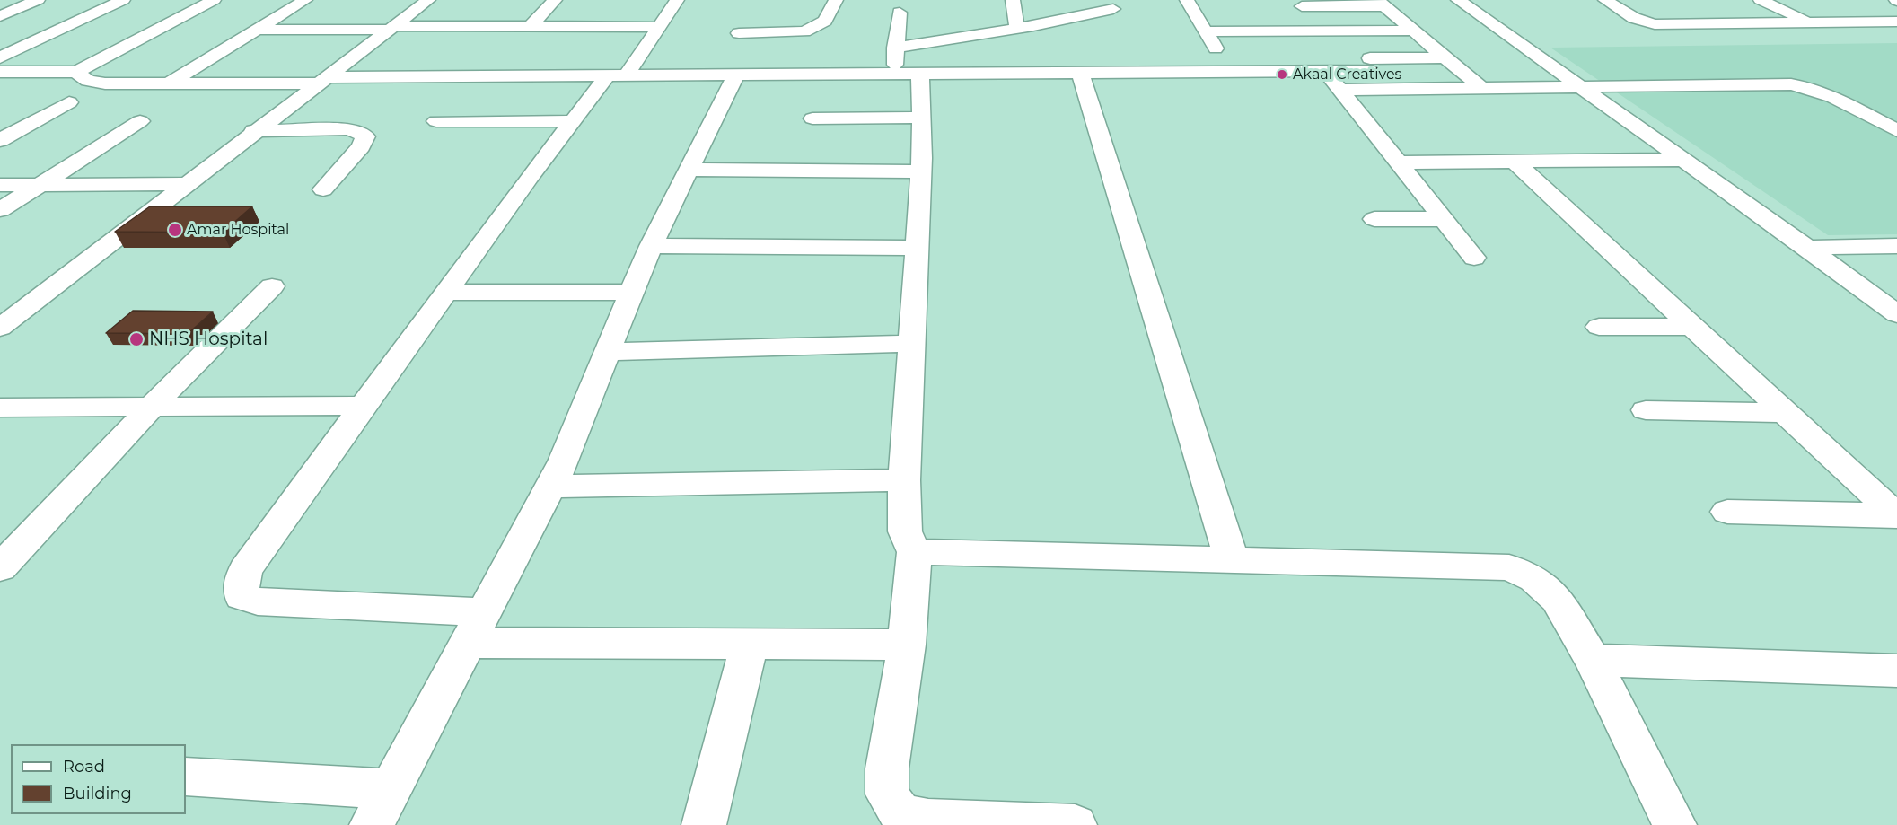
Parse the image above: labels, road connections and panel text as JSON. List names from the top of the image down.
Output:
{
  "places": ["Akaal Creatives", "Amar Hospital", "NHS Hospital"],
  "legend": ["Road", "Building"]
}
